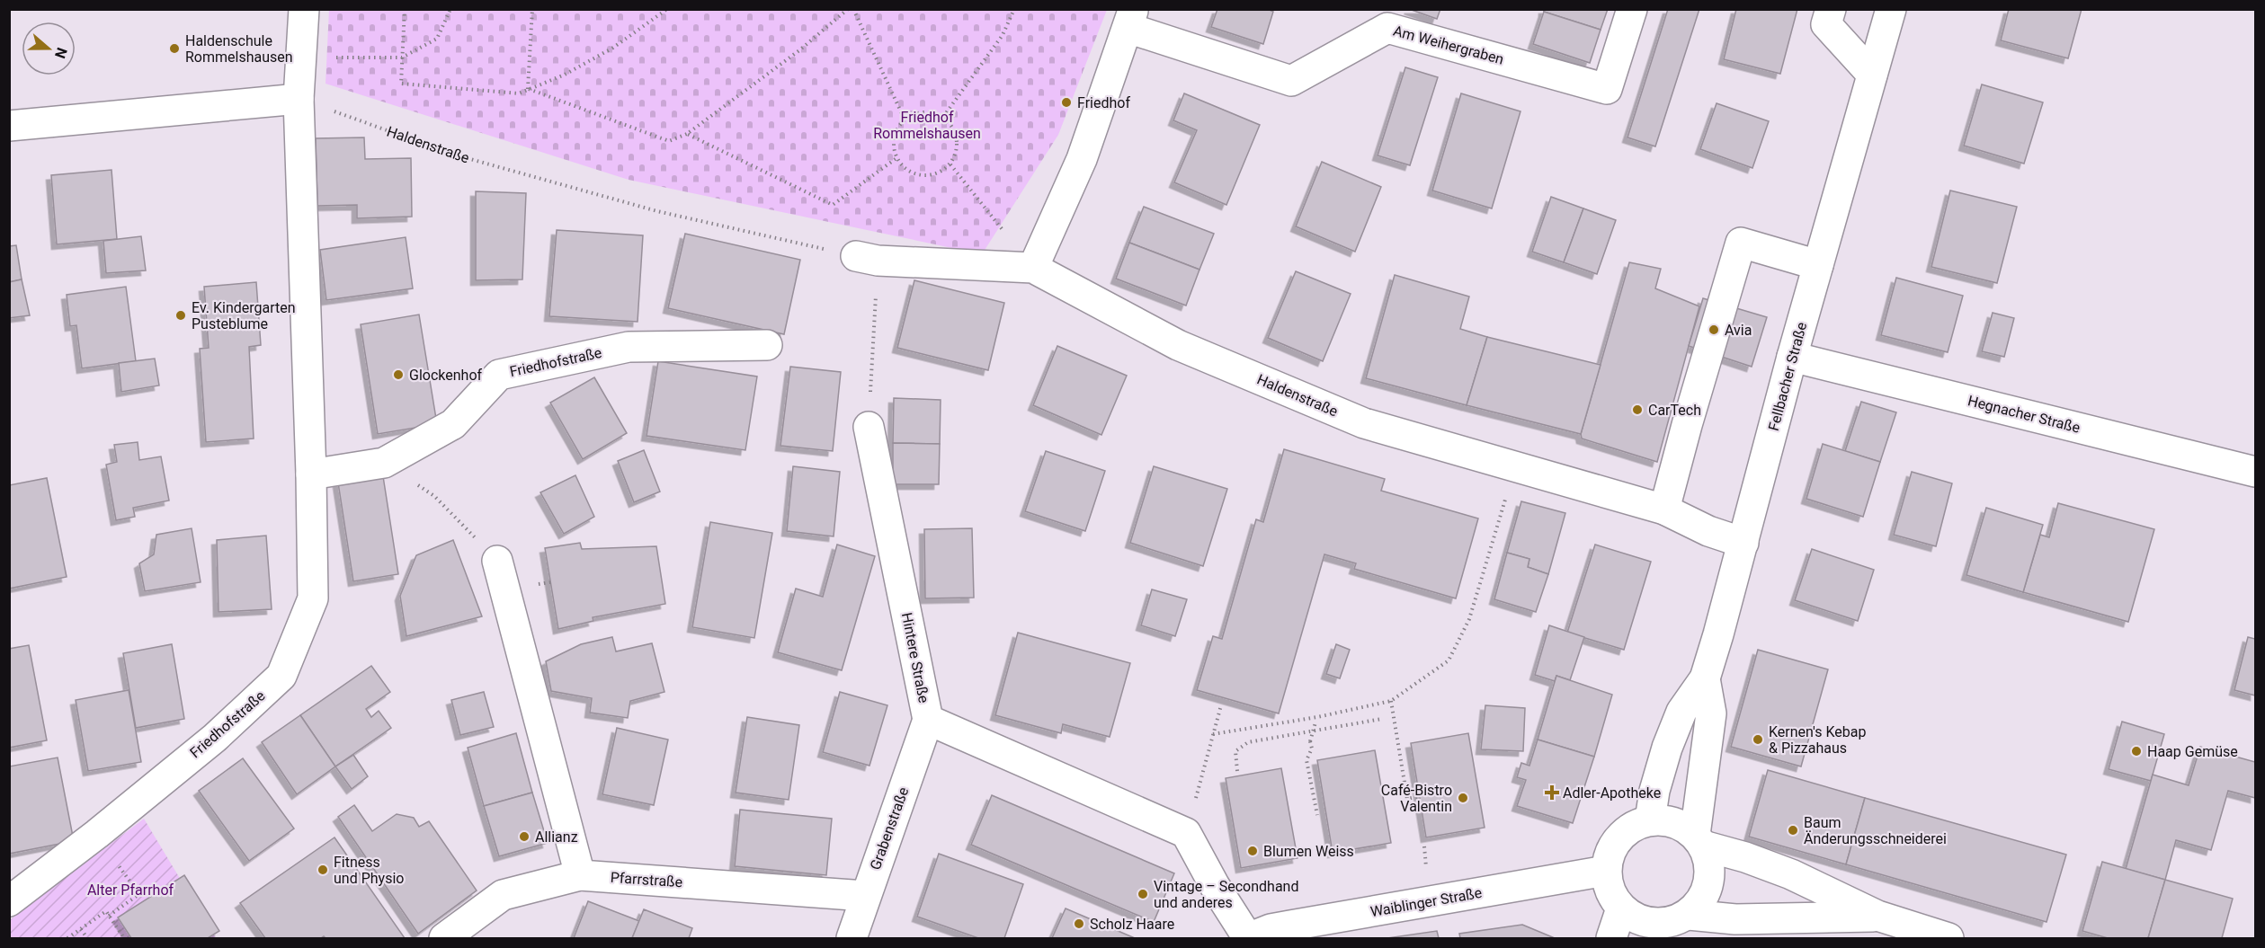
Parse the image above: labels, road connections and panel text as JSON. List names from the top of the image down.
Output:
{
  "streets": {
    "street": [
      "Am Weihergraben",
      "Haldenstraße",
      "Friedhofstraße",
      "Fellbacher Straße",
      "Hegnacher Straße",
      "Hintere Straße",
      "Grabenstraße",
      "Pfarrstraße",
      "Waiblinger Straße"
    ]
  },
  "crossings": [
    ["Am Weihergraben", "Haldenstraße"],
    ["Haldenstraße", "Friedhofstraße"],
    ["Haldenstraße", "Fellbacher Straße"],
    ["Fellbacher Straße", "Hegnacher Straße"],
    ["Fellbacher Straße", "Waiblinger Straße"],
    ["Hintere Straße", "Grabenstraße"],
    ["Grabenstraße", "Pfarrstraße"]
  ],
  "parks": ["Friedhof Rommelshausen", "Alter Pfarrhof"],
  "places": {
    "other": [
      "Haldenschule Rommelshausen",
      "Friedhof",
      "Ev. Kindergarten Pusteblume",
      "Avia",
      "Glockenhof",
      "CarTech",
      "Kernen's Kebap & Pizzahaus",
      "Haap Gemüse",
      "Café-Bistro Valentin",
      "Baum Änderungsschneiderei",
      "Allianz",
      "Blumen Weiss",
      "Fitness und Physio",
      "Vintage – Secondhand und anderes",
      "Scholz Haare"
    ],
    "health": ["Adler-Apotheke"]
  },
  "north": "right"
}
